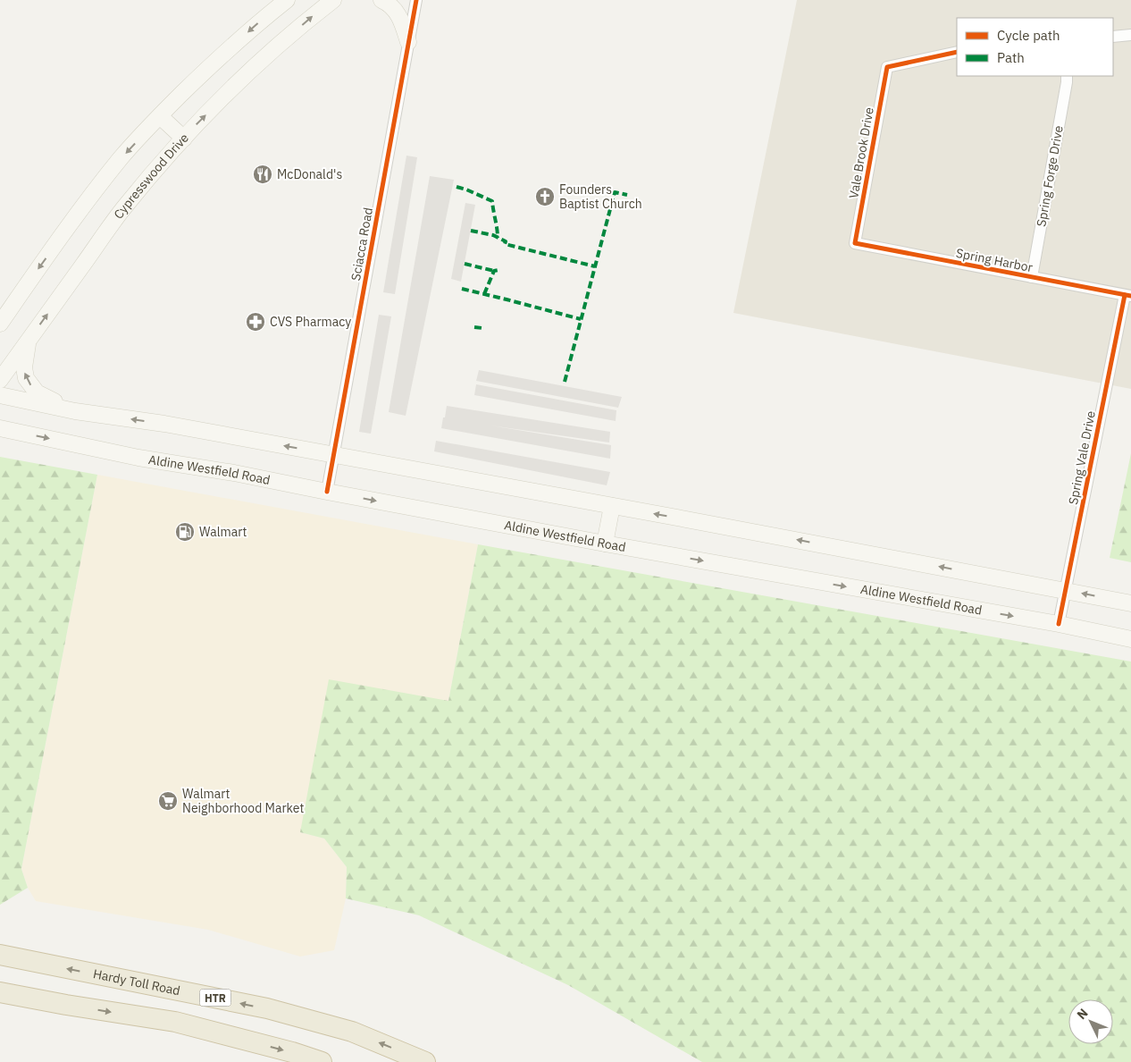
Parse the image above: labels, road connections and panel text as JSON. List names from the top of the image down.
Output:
{
  "streets": {
    "highway": ["Hardy Toll Road", "HTR"],
    "main road": ["Cypresswood Drive", "Aldine Westfield Road"],
    "street": [
      "Vale Brook Drive",
      "Spring Forge Drive",
      "Sciacca Road",
      "Spring Harbor",
      "Spring Vale Drive"
    ]
  },
  "crossings": [
    ["Vale Brook Drive", "Spring Harbor"],
    ["Spring Forge Drive", "Spring Harbor"],
    ["Sciacca Road", "Aldine Westfield Road"],
    ["Spring Harbor", "Spring Vale Drive"],
    ["Spring Vale Drive", "Aldine Westfield Road"]
  ],
  "places": {
    "restaurant": ["McDonald's"],
    "church": ["Founders Baptist Church"],
    "pharmacy": ["CVS Pharmacy"],
    "fuel station": ["Walmart"],
    "supermarket": ["Walmart Neighborhood Market"]
  },
  "legend": ["Cycle path", "Path"],
  "north": "top left"
}
